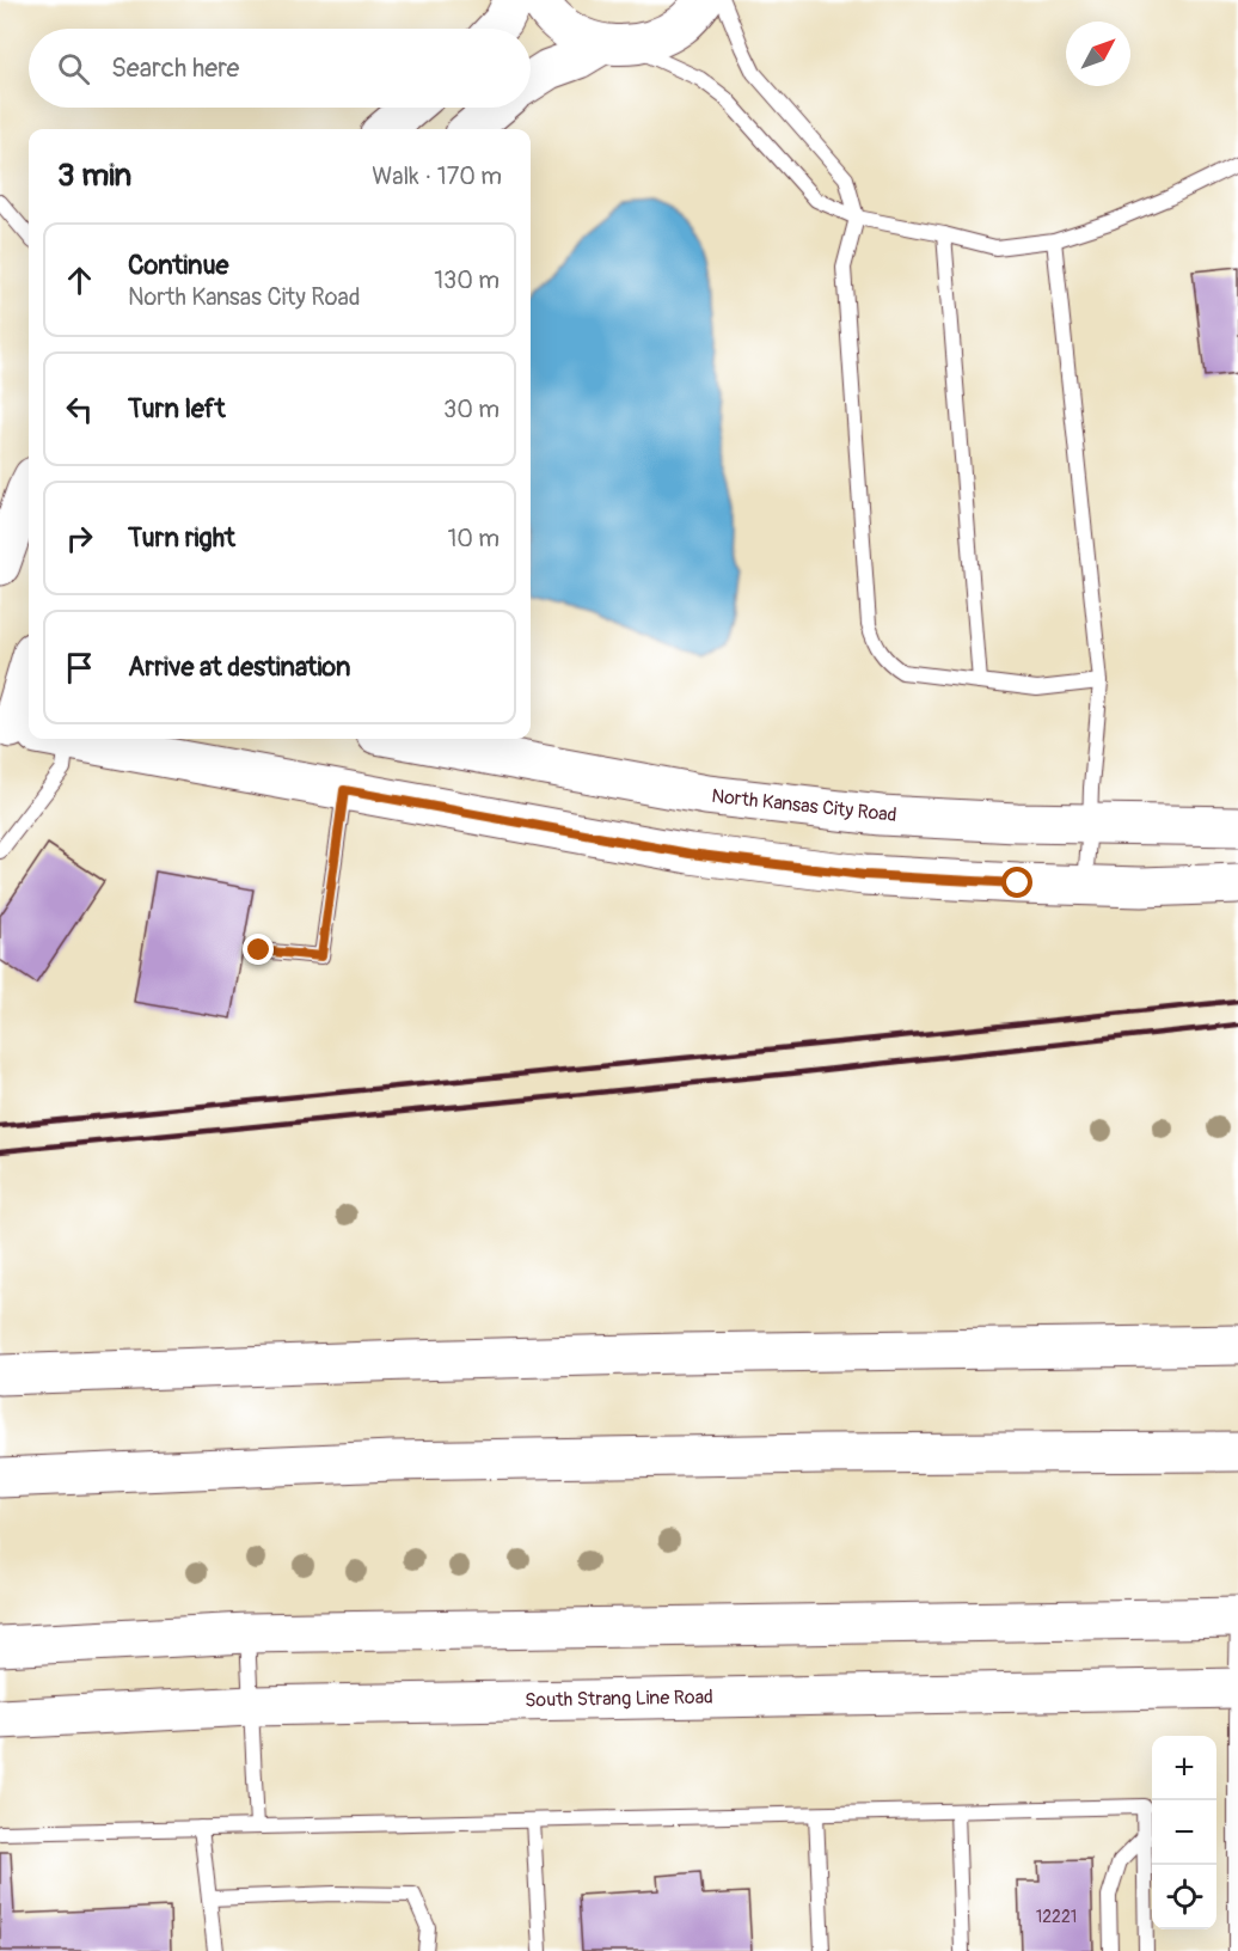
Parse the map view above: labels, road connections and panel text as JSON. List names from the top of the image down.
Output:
{
  "streets": {
    "main road": ["North Kansas City Road", "South Strang Line Road"]
  },
  "house_numbers": ["12221"],
  "north": "top right",
  "page": {
    "search": "Search here",
    "heading": ["3 min", "Walk · 170 m"],
    "list": [
      ["Continue", "North Kansas City Road", "130 m"],
      ["Turn left", "30 m"],
      ["Turn right", "10 m"],
      "Arrive at destination"
    ],
    "map_buttons": ["+", "−"]
  }
}
